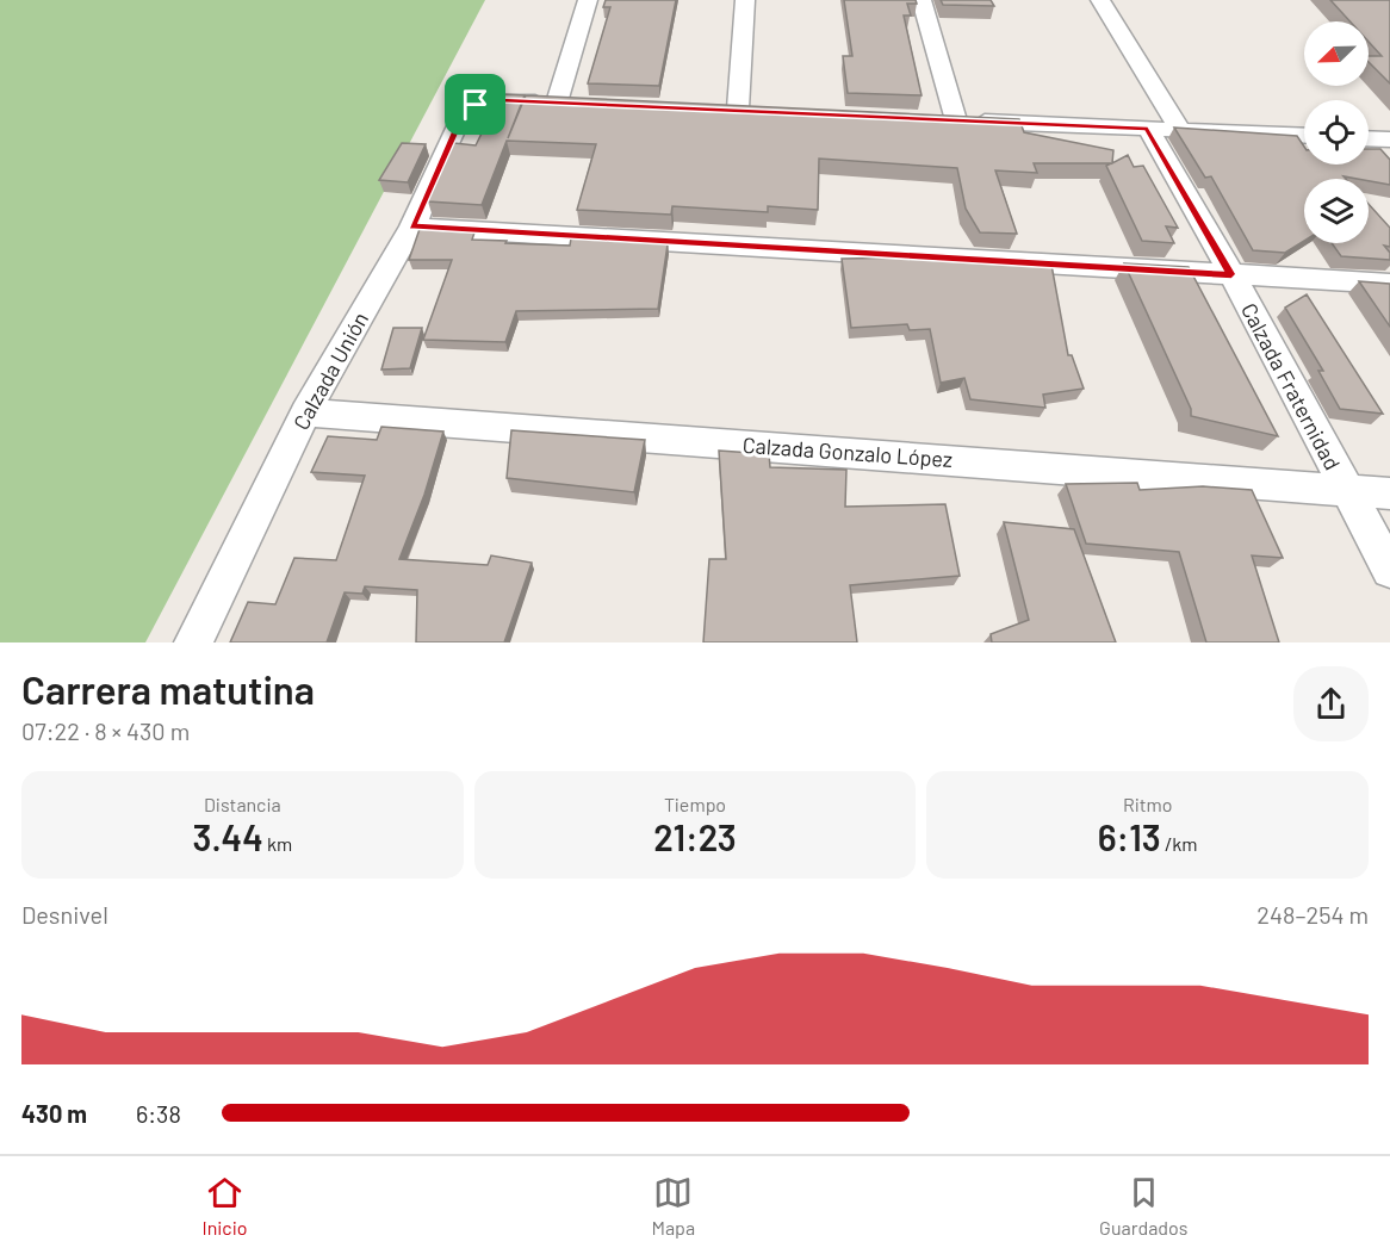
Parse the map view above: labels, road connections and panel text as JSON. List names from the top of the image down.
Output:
{
  "streets": {
    "street": ["Calzada Unión", "Calzada Fraternidad", "Calzada Gonzalo López"]
  },
  "crossings": [
    ["Calzada Unión", "Calzada Gonzalo López"],
    ["Calzada Fraternidad", "Calzada Gonzalo López"]
  ],
  "north": "bottom left",
  "page": {
    "heading": ["Carrera matutina", "07:22 · 8 × 430 m"],
    "stats": [
      ["Distancia", "3.44 km"],
      ["Tiempo", "21:23"],
      ["Ritmo", "6:13 /km"]
    ],
    "chart": ["Desnivel", "248–254 m"],
    "list": [
      {
        "name": "430 m",
        "note": "6:38"
      }
    ],
    "tabs": ["Inicio", "Mapa", "Guardados"]
  }
}
